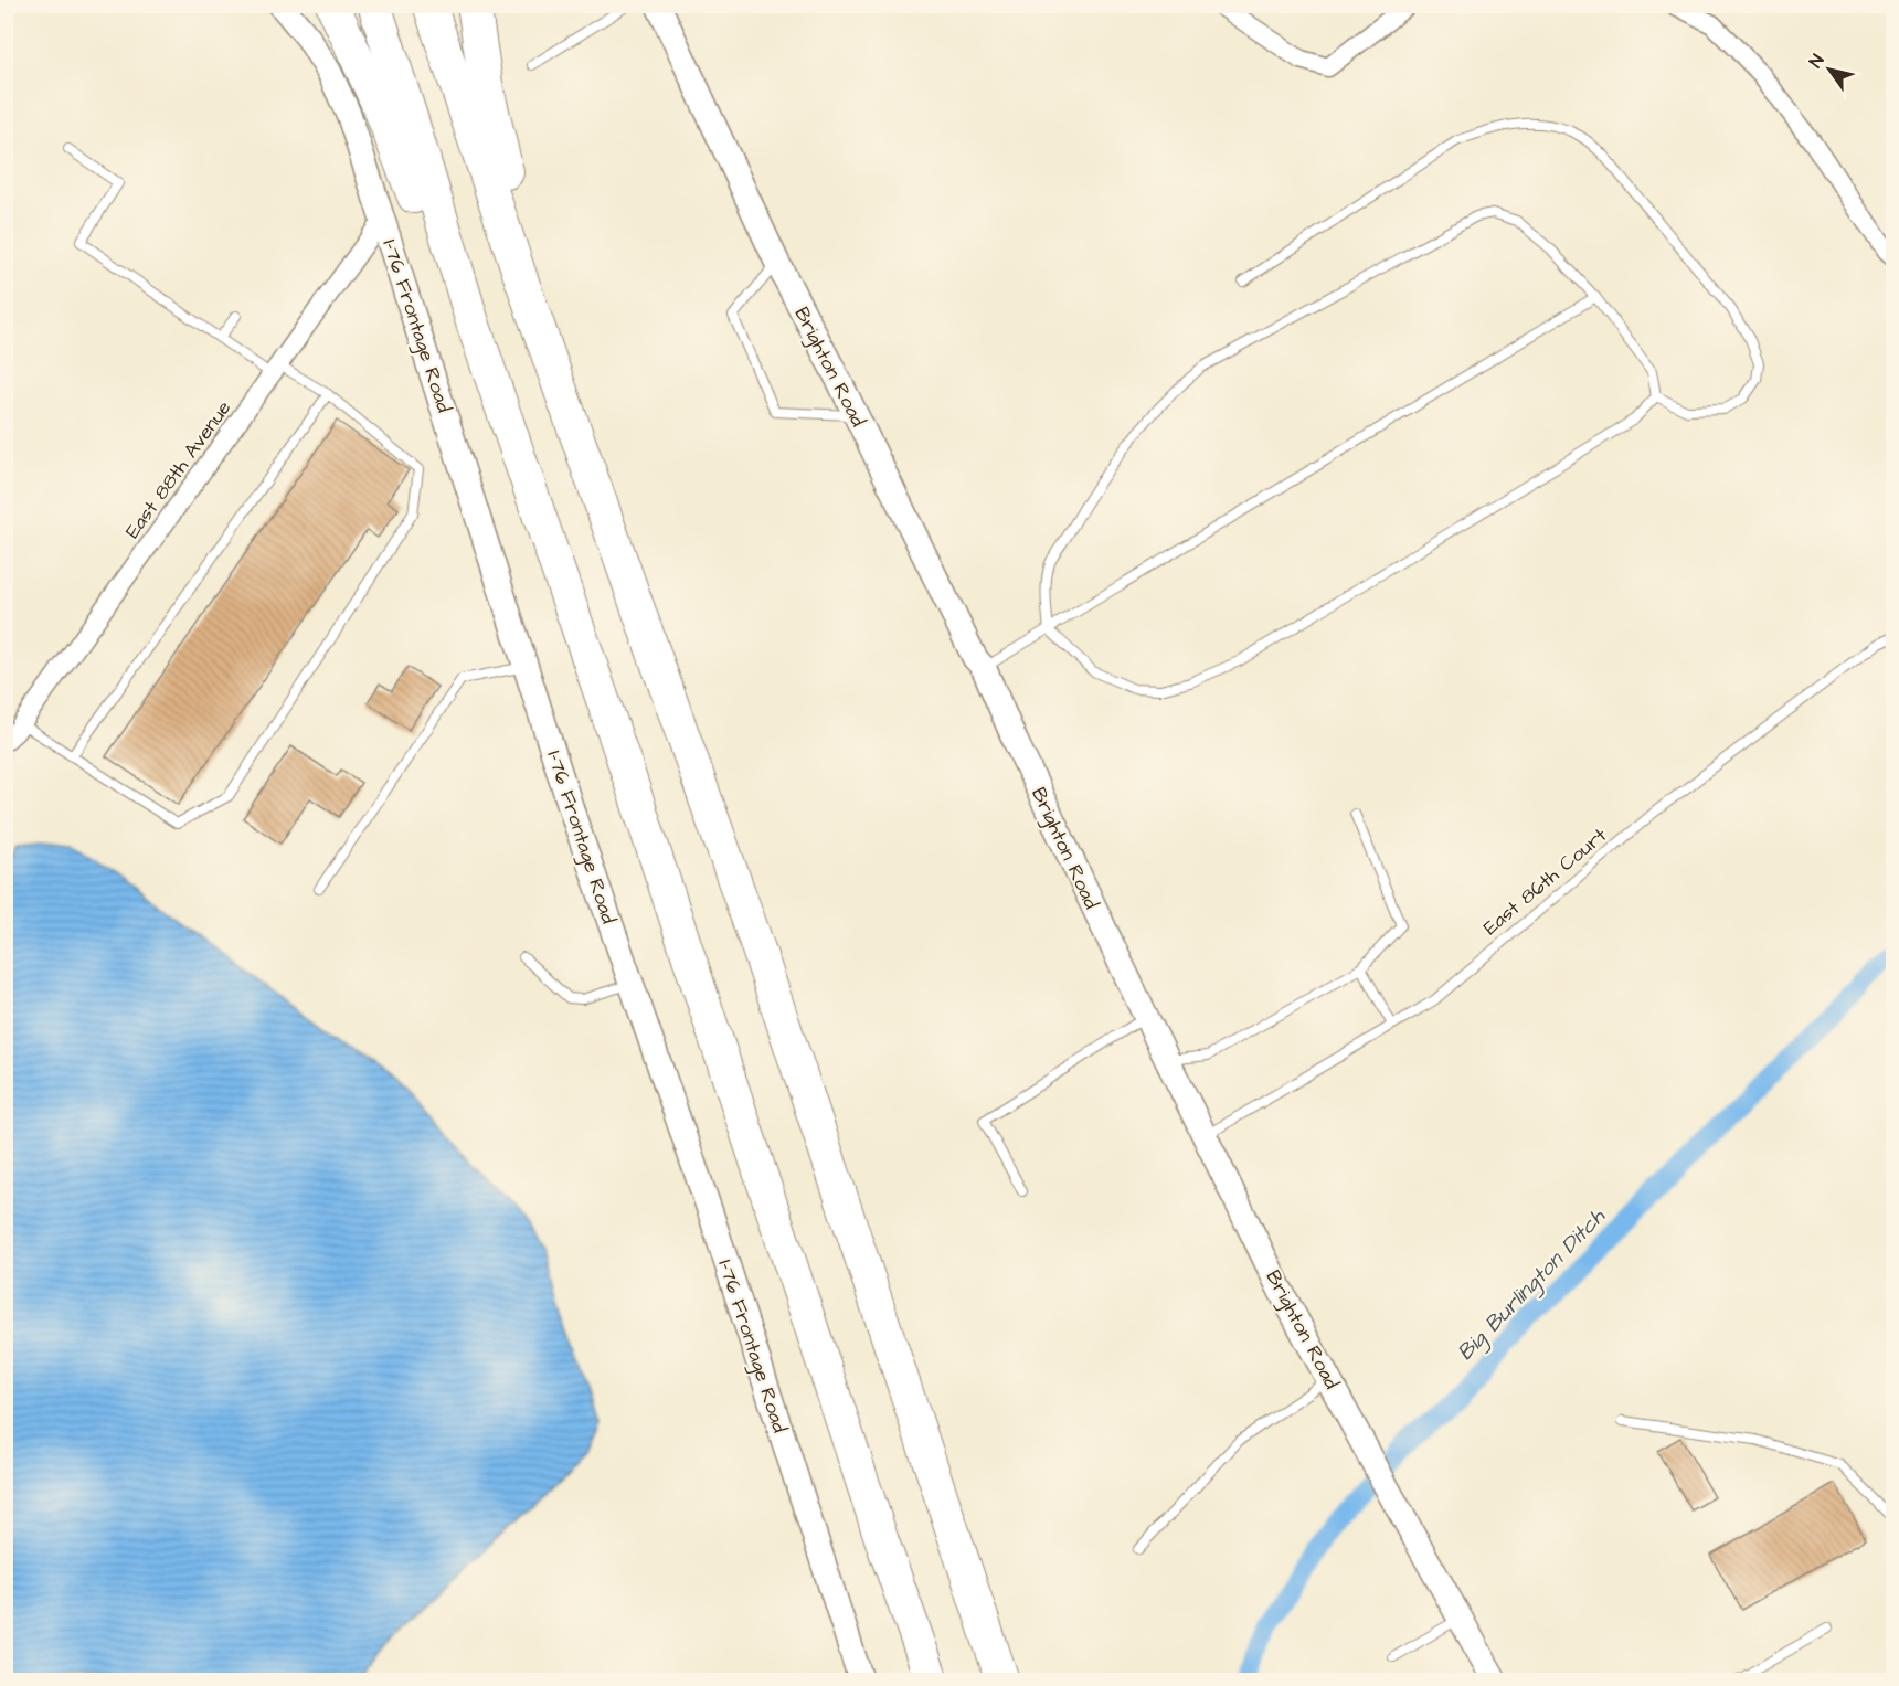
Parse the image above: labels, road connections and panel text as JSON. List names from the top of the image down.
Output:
{
  "streets": {
    "street": ["I-76 Frontage Road", "Brighton Road", "East 88th Avenue"],
    "lane": ["East 86th Court"]
  },
  "crossings": [
    ["I-76 Frontage Road", "East 88th Avenue"],
    ["Brighton Road", "East 86th Court"]
  ],
  "water": ["Big Burlington Ditch"],
  "north": "top left"
}
